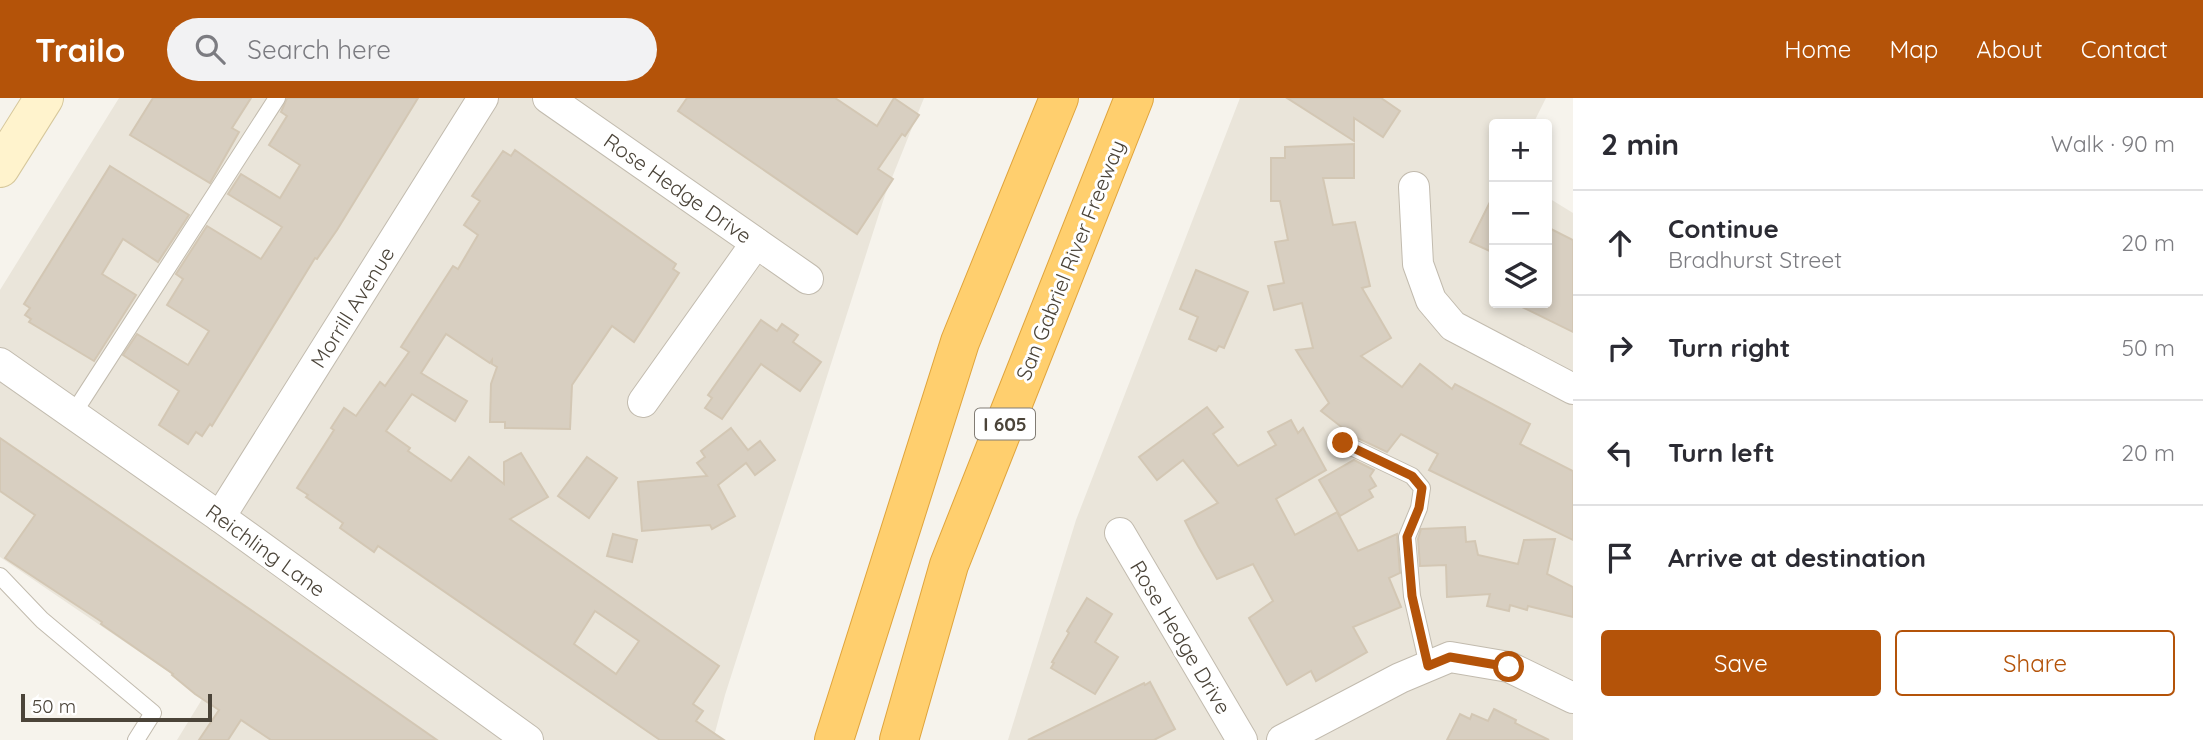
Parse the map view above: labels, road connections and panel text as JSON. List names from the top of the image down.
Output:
{
  "streets": {
    "highway": ["San Gabriel River Freeway", "I 605"],
    "street": ["Rose Hedge Drive", "Morrill Avenue", "Reichling Lane"]
  },
  "crossings": [
    ["Morrill Avenue", "Reichling Lane"]
  ],
  "scale_bar": "50 m",
  "page": {
    "header": "Trailo",
    "search": "Search here",
    "nav": [
      "Home",
      "Map",
      "About",
      "Contact"
    ],
    "heading": ["2 min", "Walk · 90 m"],
    "map_buttons": ["+", "−"],
    "list": [
      ["Continue", "Bradhurst Street", "20 m"],
      ["Turn right", "50 m"],
      ["Turn left", "20 m"],
      "Arrive at destination"
    ],
    "buttons": ["Save", "Share"],
    "scale": "50 m"
  }
}
